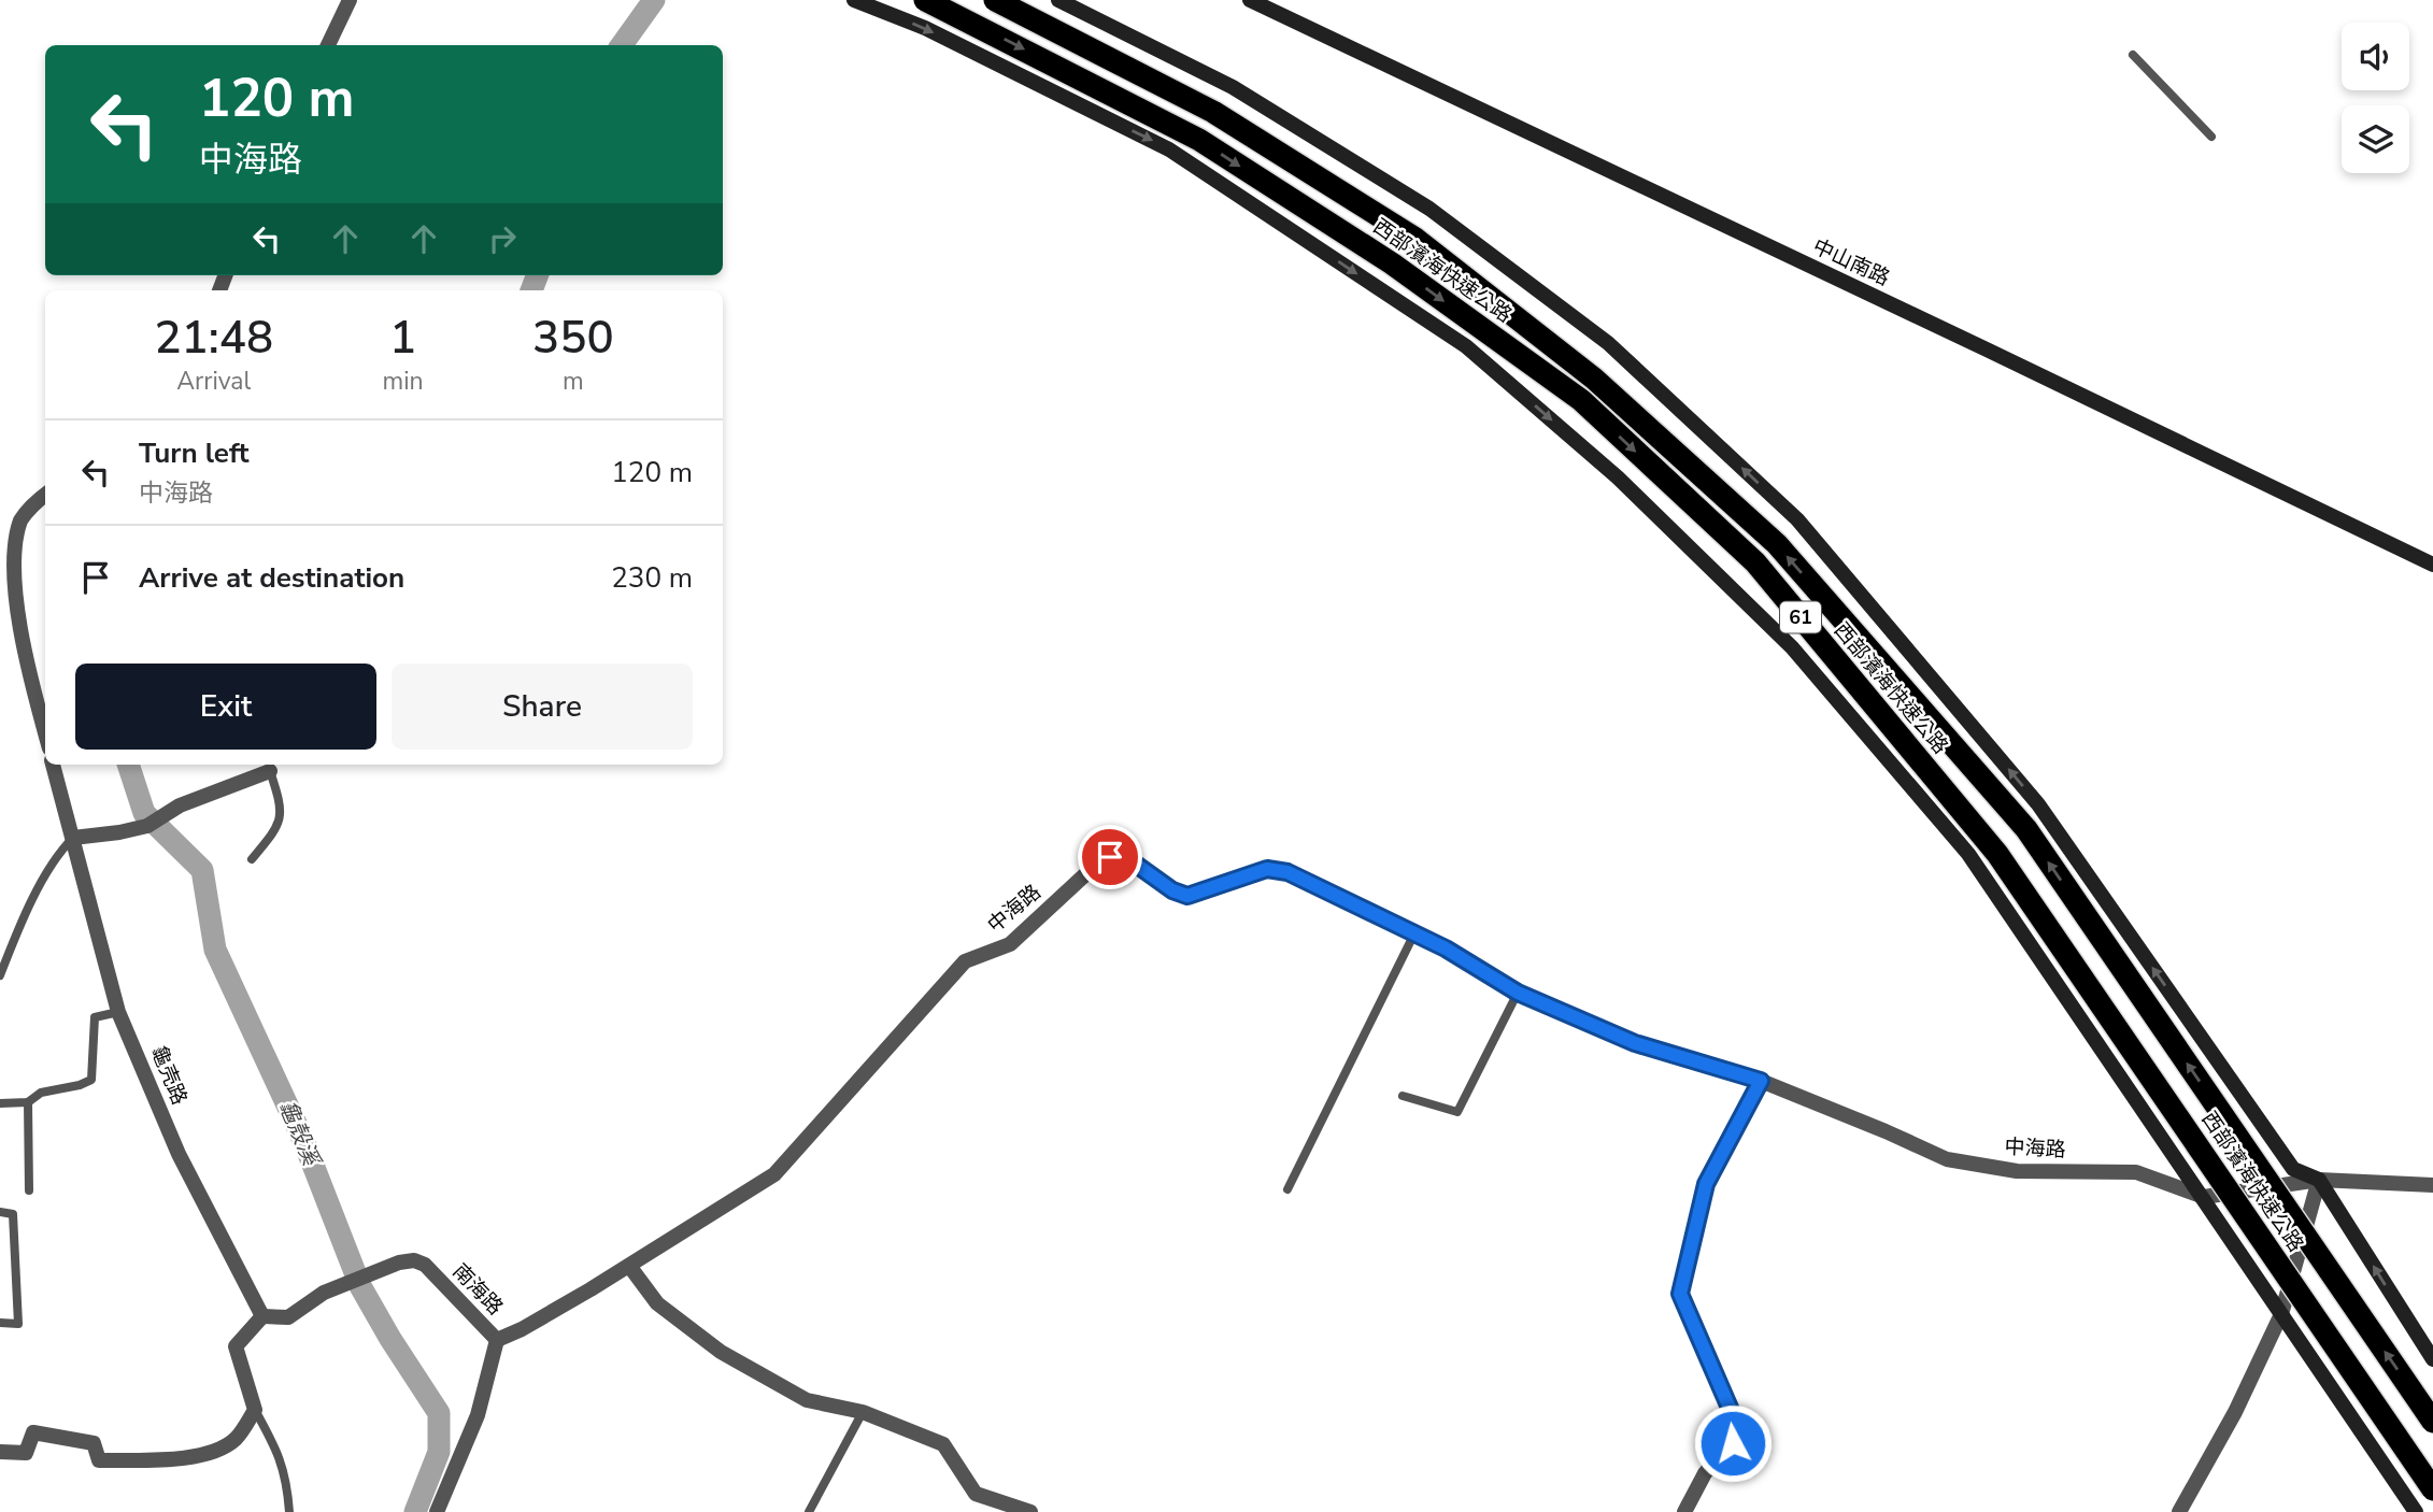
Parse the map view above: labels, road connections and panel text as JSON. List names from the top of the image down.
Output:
{
  "streets": {
    "highway": ["西部濱海快速公路", "61"],
    "street": [
      "中山南路",
      "中海路",
      "龜壳路",
      "南海路"
    ]
  },
  "crossings": [
    ["中海路", "南海路"],
    ["龜壳路", "南海路"]
  ],
  "water": ["龜殼溪"],
  "page": {
    "turn": ["120 m", "中海路"],
    "eta": [
      "21:48",
      "Arrival",
      "1",
      "min",
      "350",
      "m"
    ],
    "list": [
      {
        "name": "Turn left",
        "note": "中海路",
        "value": "120 m"
      },
      {
        "name": "Arrive at destination",
        "value": "230 m"
      }
    ],
    "buttons": ["Exit", "Share"]
  }
}
